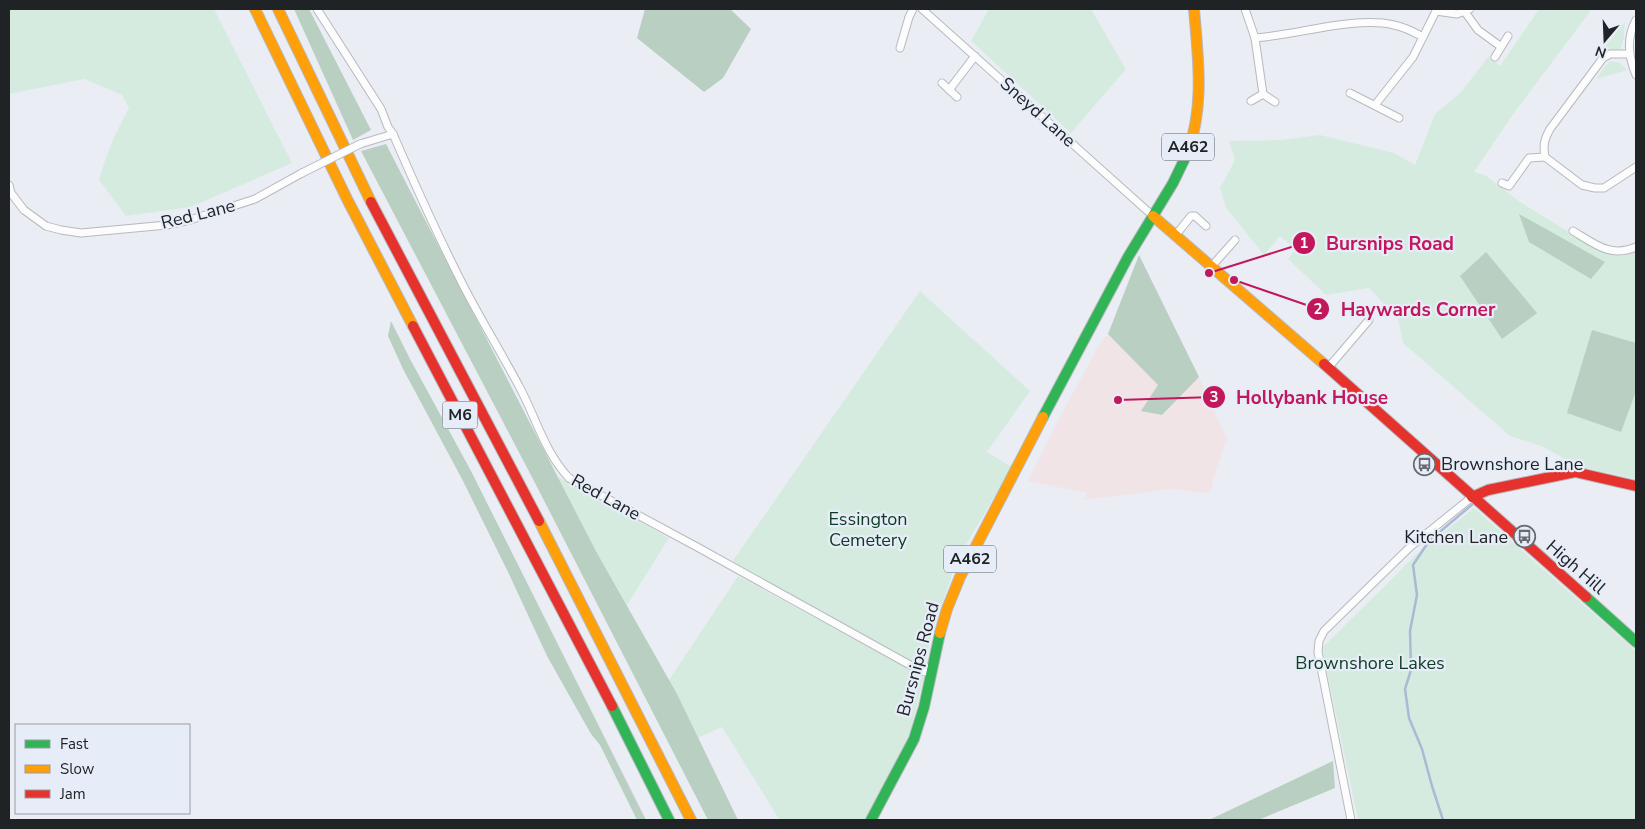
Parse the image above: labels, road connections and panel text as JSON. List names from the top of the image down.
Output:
{
  "streets": {
    "main road": [
      "A462",
      "M6",
      "High Hill",
      "Bursnips Road"
    ],
    "street": ["Sneyd Lane", "Red Lane"]
  },
  "crossings": [
    ["Sneyd Lane", "A462"],
    ["Sneyd Lane", "High Hill"],
    ["Sneyd Lane", "Bursnips Road"],
    ["A462", "High Hill"],
    ["A462", "Bursnips Road"],
    ["Red Lane", "Bursnips Road"],
    ["High Hill", "Bursnips Road"]
  ],
  "parks": ["Essington Cemetery", "Brownshore Lakes"],
  "places": {
    "other": ["Bursnips Road", "Haywards Corner", "Hollybank House"],
    "bus stop": ["Brownshore Lane", "Kitchen Lane"]
  },
  "legend": ["Fast", "Slow", "Jam"],
  "north": "bottom"
}
